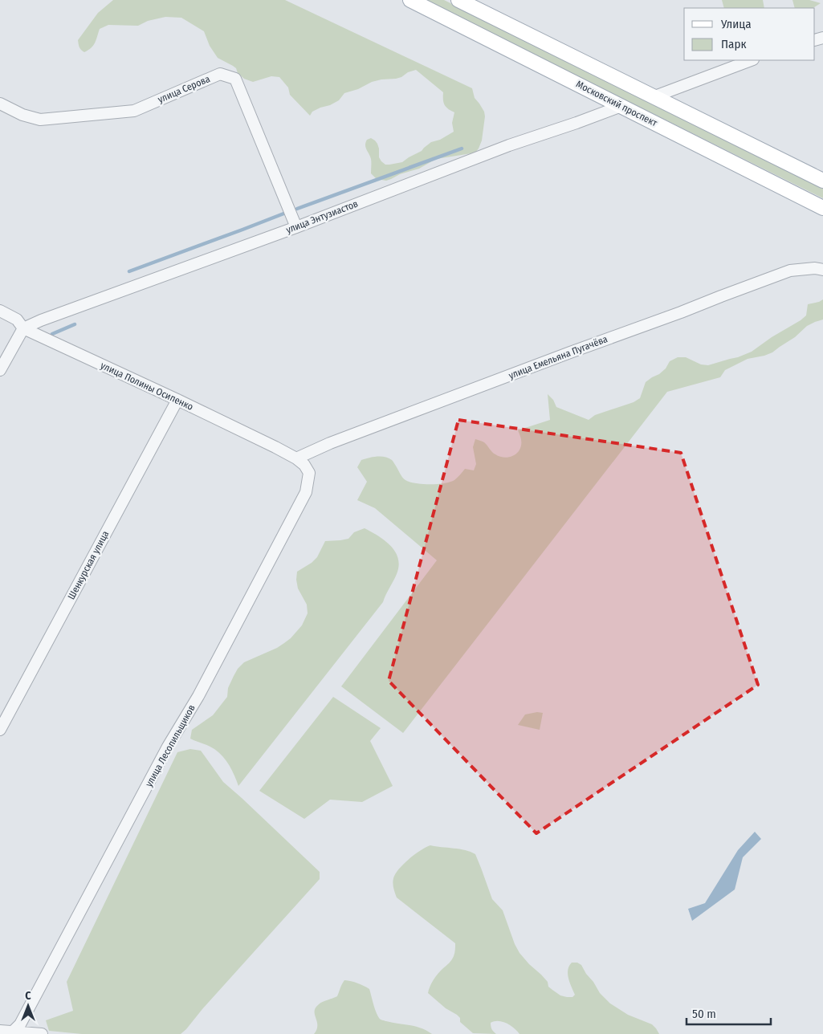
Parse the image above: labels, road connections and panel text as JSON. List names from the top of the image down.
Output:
{
  "streets": {
    "main road": ["Московский проспект"],
    "street": [
      "улица Серова",
      "улица Энтузиастов",
      "улица Емельяна Пугачёва",
      "улица Полины Осипенко",
      "Шенкурская улица",
      "улица Лесопильщиков"
    ]
  },
  "crossings": [
    ["улица Серова", "улица Энтузиастов"],
    ["Московский проспект", "улица Энтузиастов"],
    ["улица Энтузиастов", "улица Полины Осипенко"],
    ["улица Емельяна Пугачёва", "улица Полины Осипенко"],
    ["улица Емельяна Пугачёва", "улица Лесопильщиков"],
    ["улица Полины Осипенко", "Шенкурская улица"],
    ["улица Полины Осипенко", "улица Лесопильщиков"]
  ],
  "legend": ["Улица", "Парк"],
  "scale_bar": "50 m",
  "north": "top"
}
